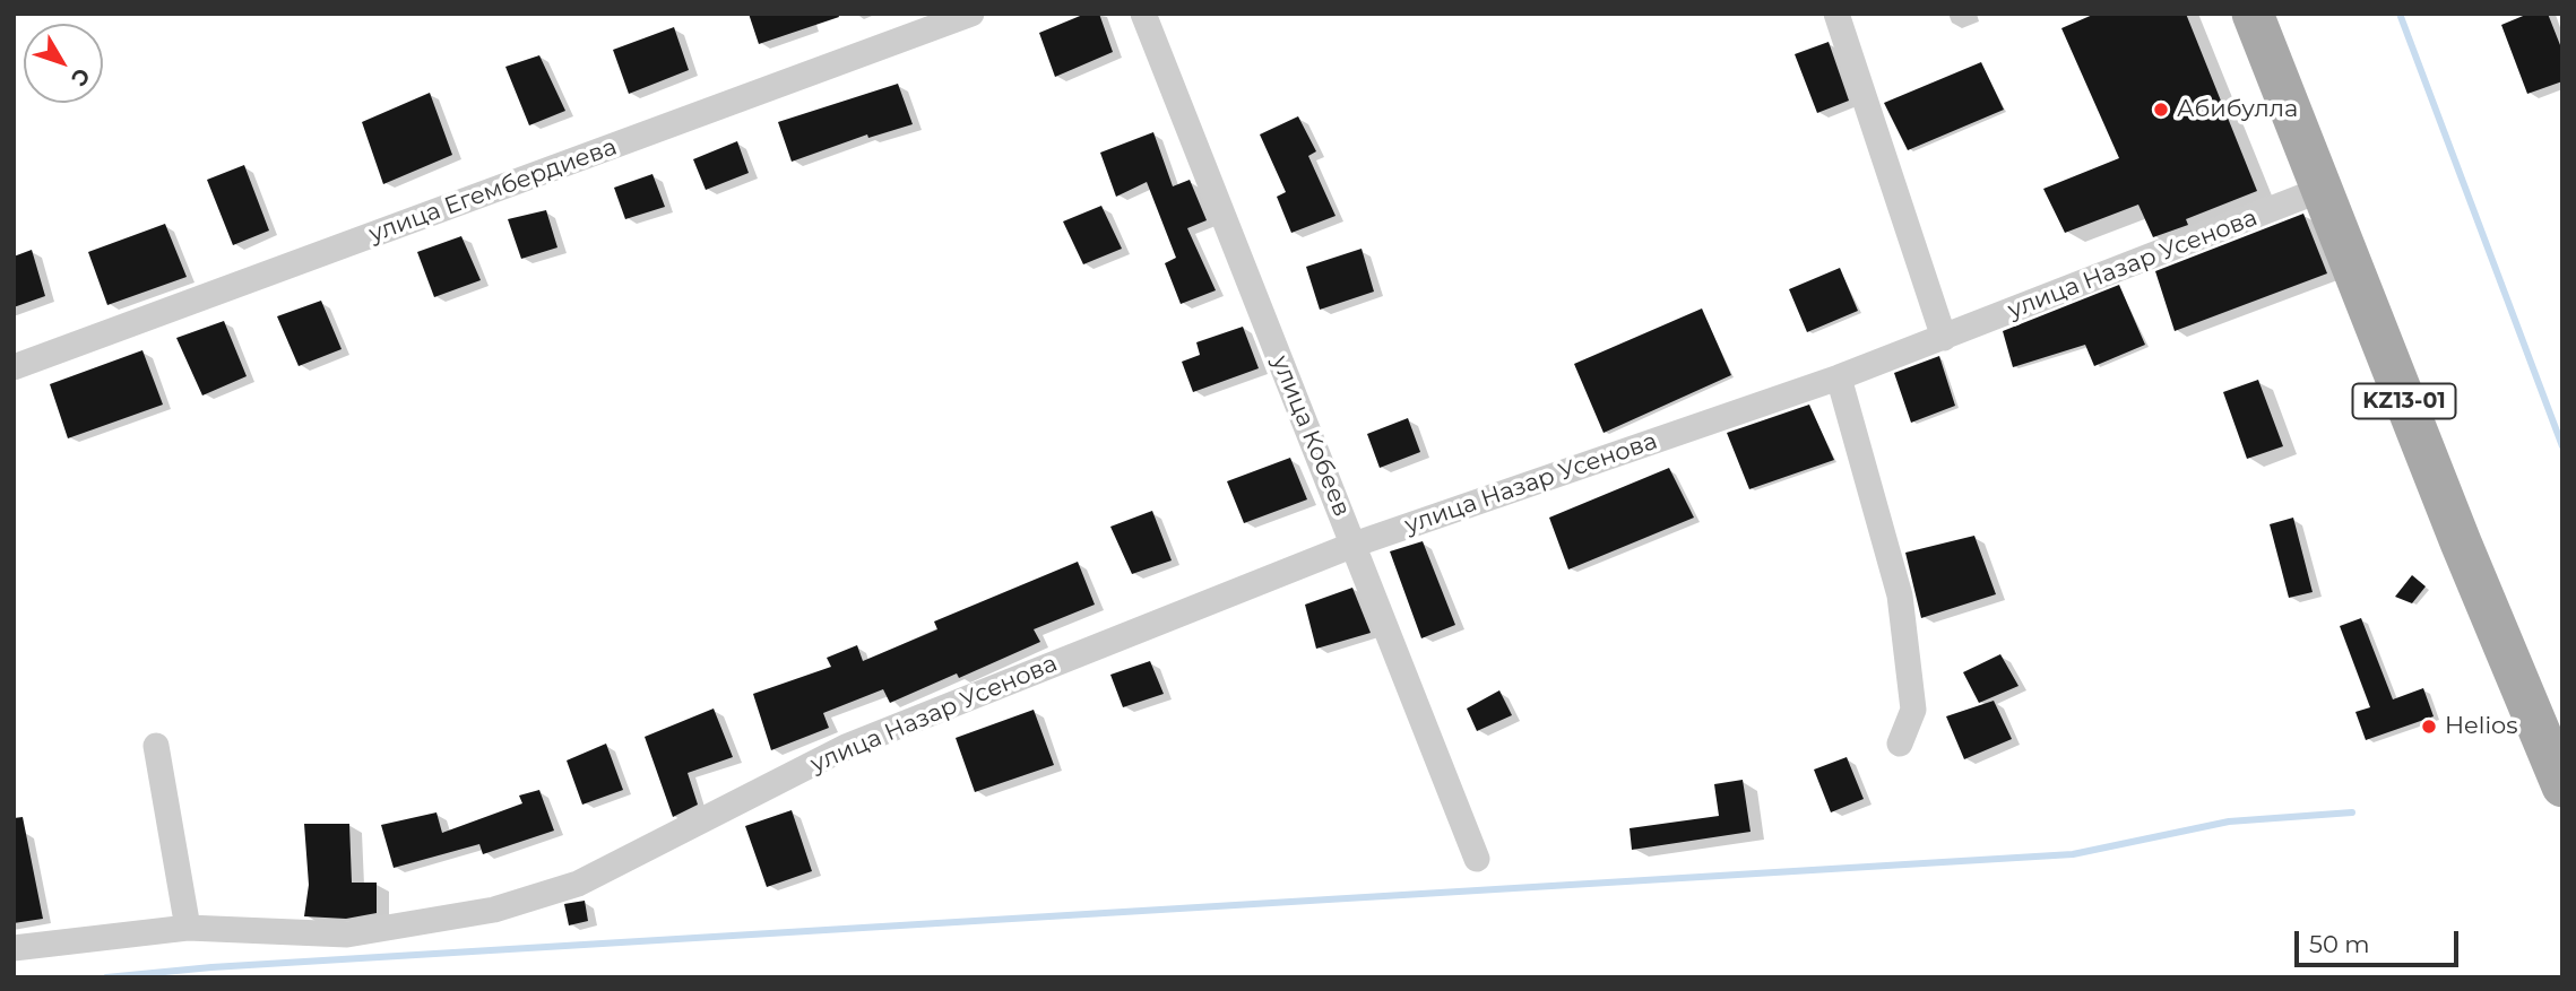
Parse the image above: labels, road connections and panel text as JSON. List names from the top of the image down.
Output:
{
  "streets": {
    "main road": ["KZ13-01"],
    "street": ["улица Егембердиева", "улица Назар Усенова", "улица Кобеев"]
  },
  "crossings": [
    ["улица Назар Усенова", "KZ13-01"],
    ["улица Назар Усенова", "улица Кобеев"]
  ],
  "places": ["Абибулла", "Helios"],
  "scale_bar": "50 m",
  "north": "bottom right"
}
